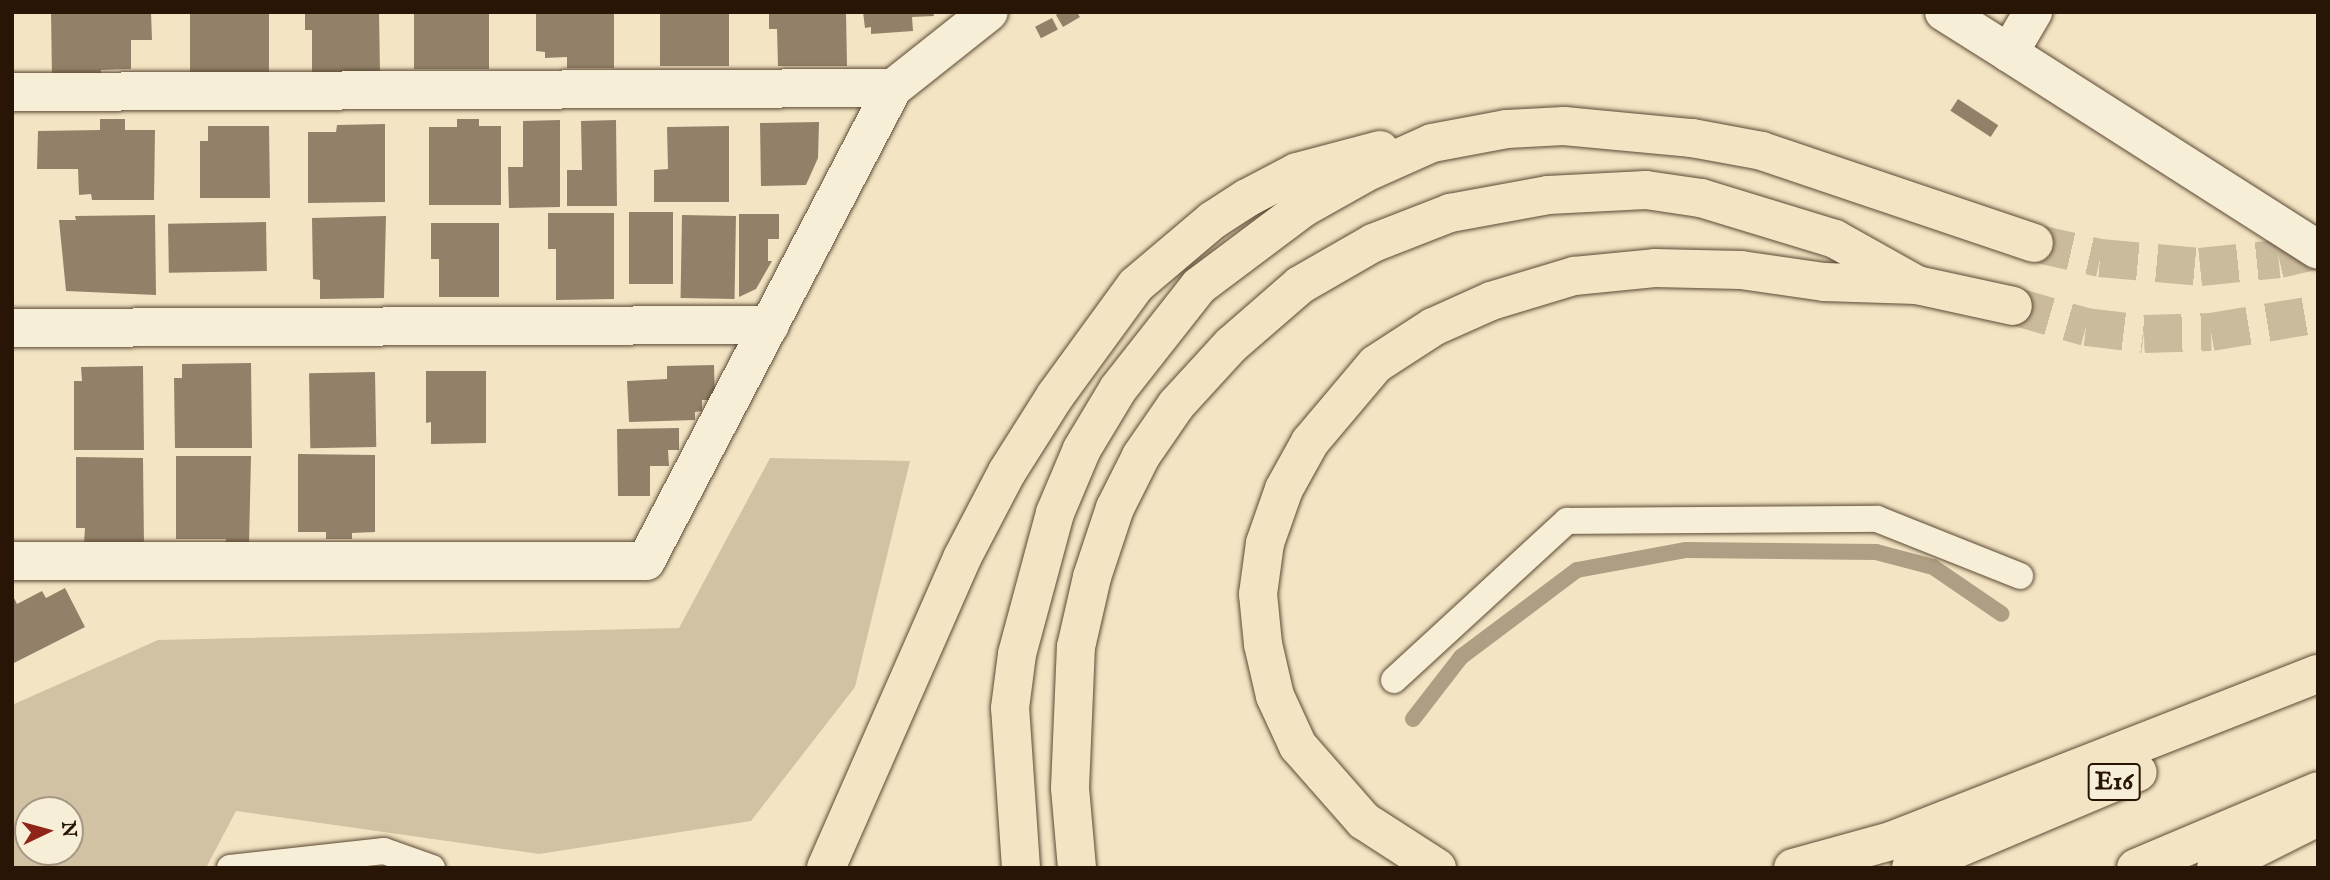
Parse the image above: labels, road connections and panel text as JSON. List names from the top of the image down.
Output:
{
  "streets": {
    "highway": ["E16"]
  },
  "north": "right"
}
